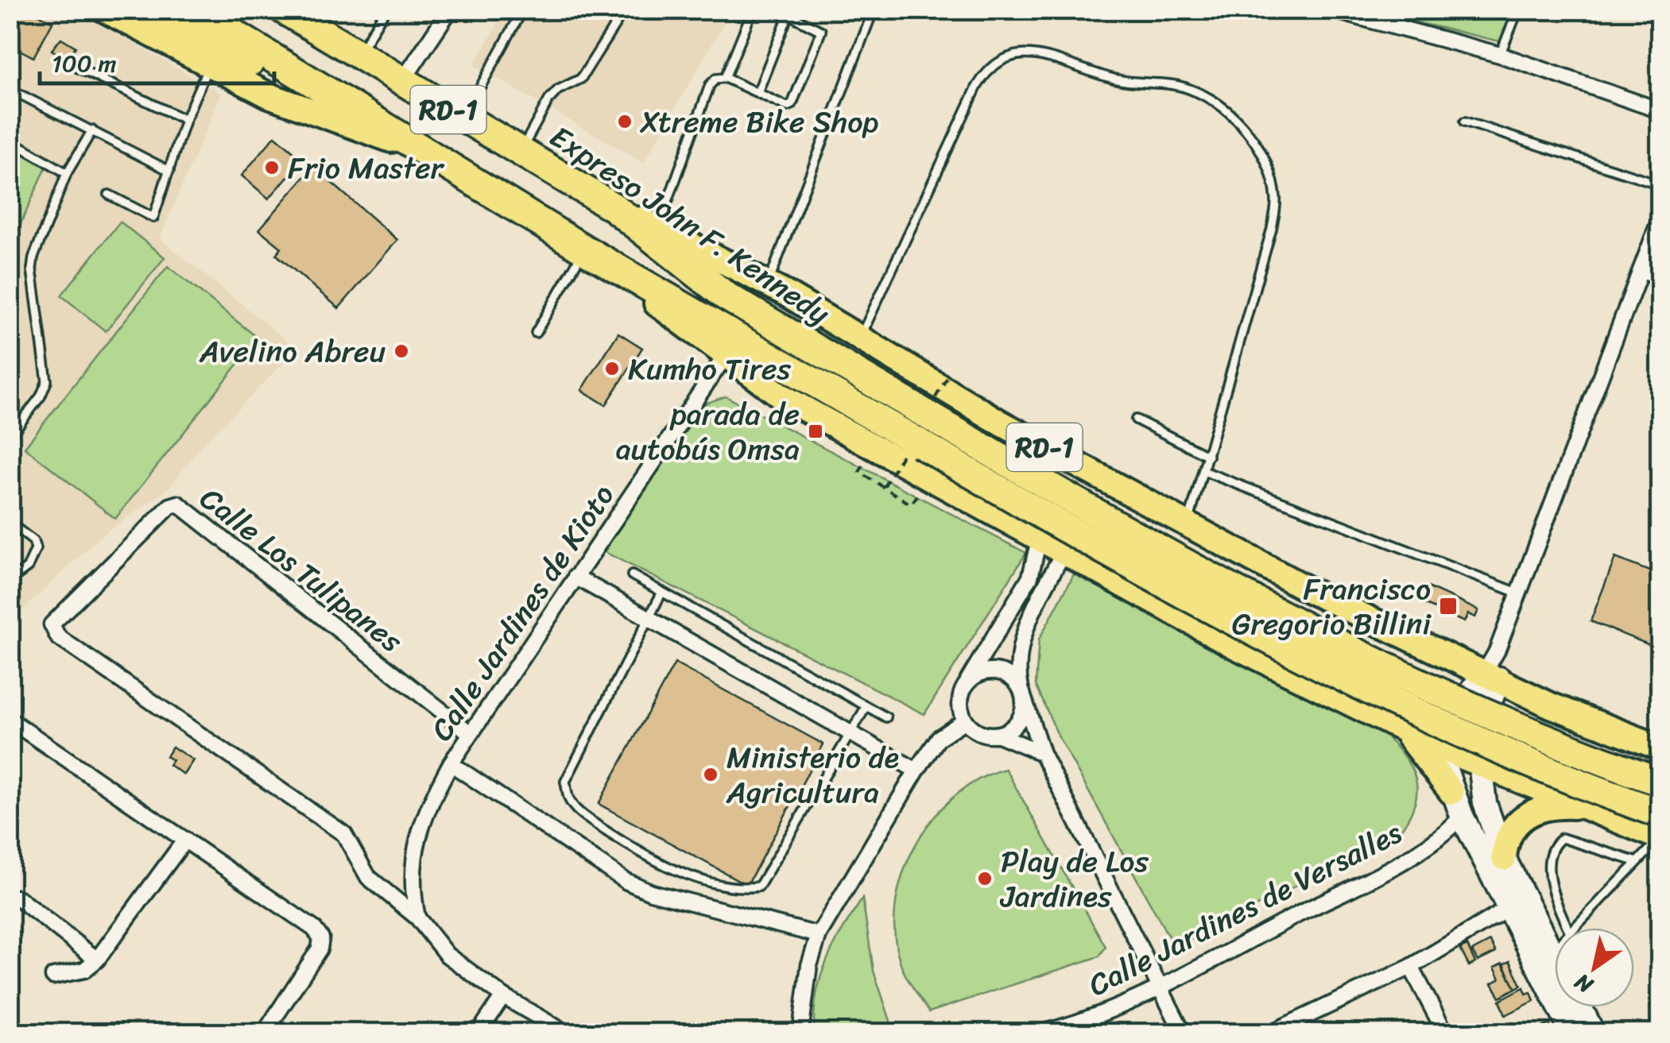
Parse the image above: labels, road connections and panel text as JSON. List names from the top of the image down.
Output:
{
  "streets": {
    "highway": ["RD-1", "Expreso John F. Kennedy"],
    "street": ["Calle Los Tulipanes", "Calle Jardines de Kioto", "Calle Jardines de Versalles"]
  },
  "crossings": [
    ["RD-1", "Expreso John F. Kennedy"],
    ["RD-1", "Calle Jardines de Kioto"],
    ["Calle Los Tulipanes", "Calle Jardines de Kioto"]
  ],
  "places": {
    "other": [
      "Xtreme Bike Shop",
      "Frio Master",
      "Avelino Abreu",
      "Kumho Tires",
      "Ministerio de Agricultura",
      "Play de Los Jardines"
    ],
    "transit": ["parada de autobús Omsa", "Francisco Gregorio Billini"]
  },
  "scale_bar": "100 m",
  "north": "bottom left"
}
